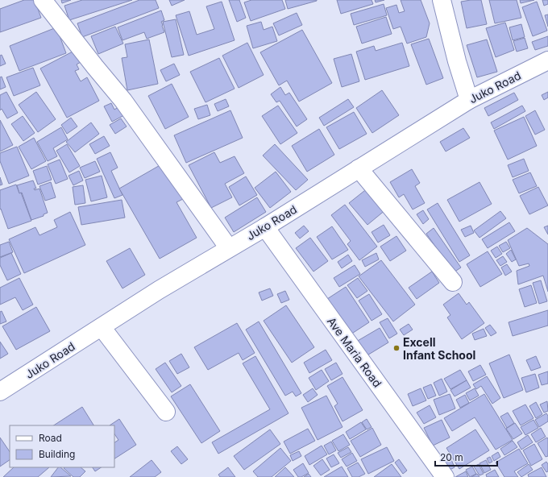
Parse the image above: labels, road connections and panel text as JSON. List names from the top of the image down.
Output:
{
  "streets": {
    "street": ["Juko Road", "Ave Maria Road"]
  },
  "crossings": [
    ["Juko Road", "Ave Maria Road"]
  ],
  "places": ["Excell Infant School"],
  "legend": ["Road", "Building"],
  "scale_bar": "20 m"
}
